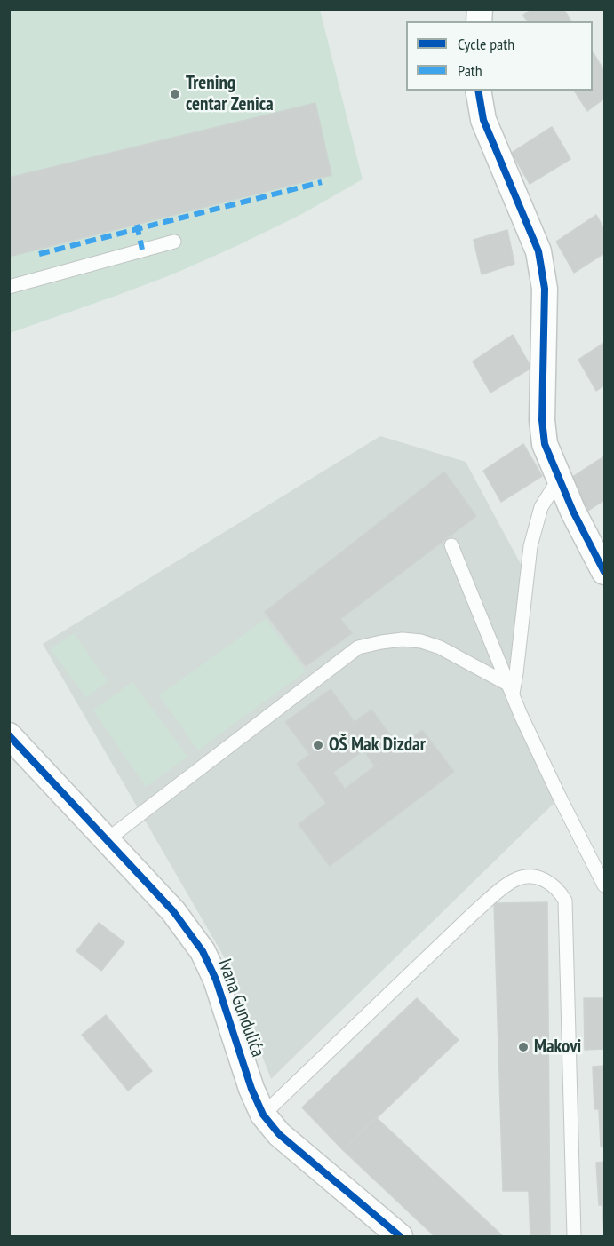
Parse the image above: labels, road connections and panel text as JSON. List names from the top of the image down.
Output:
{
  "streets": {
    "street": ["Ivana Gundulića"]
  },
  "places": ["Trening centar Zenica", "OŠ Mak Dizdar", "Makovi"],
  "legend": ["Cycle path", "Path"]
}
